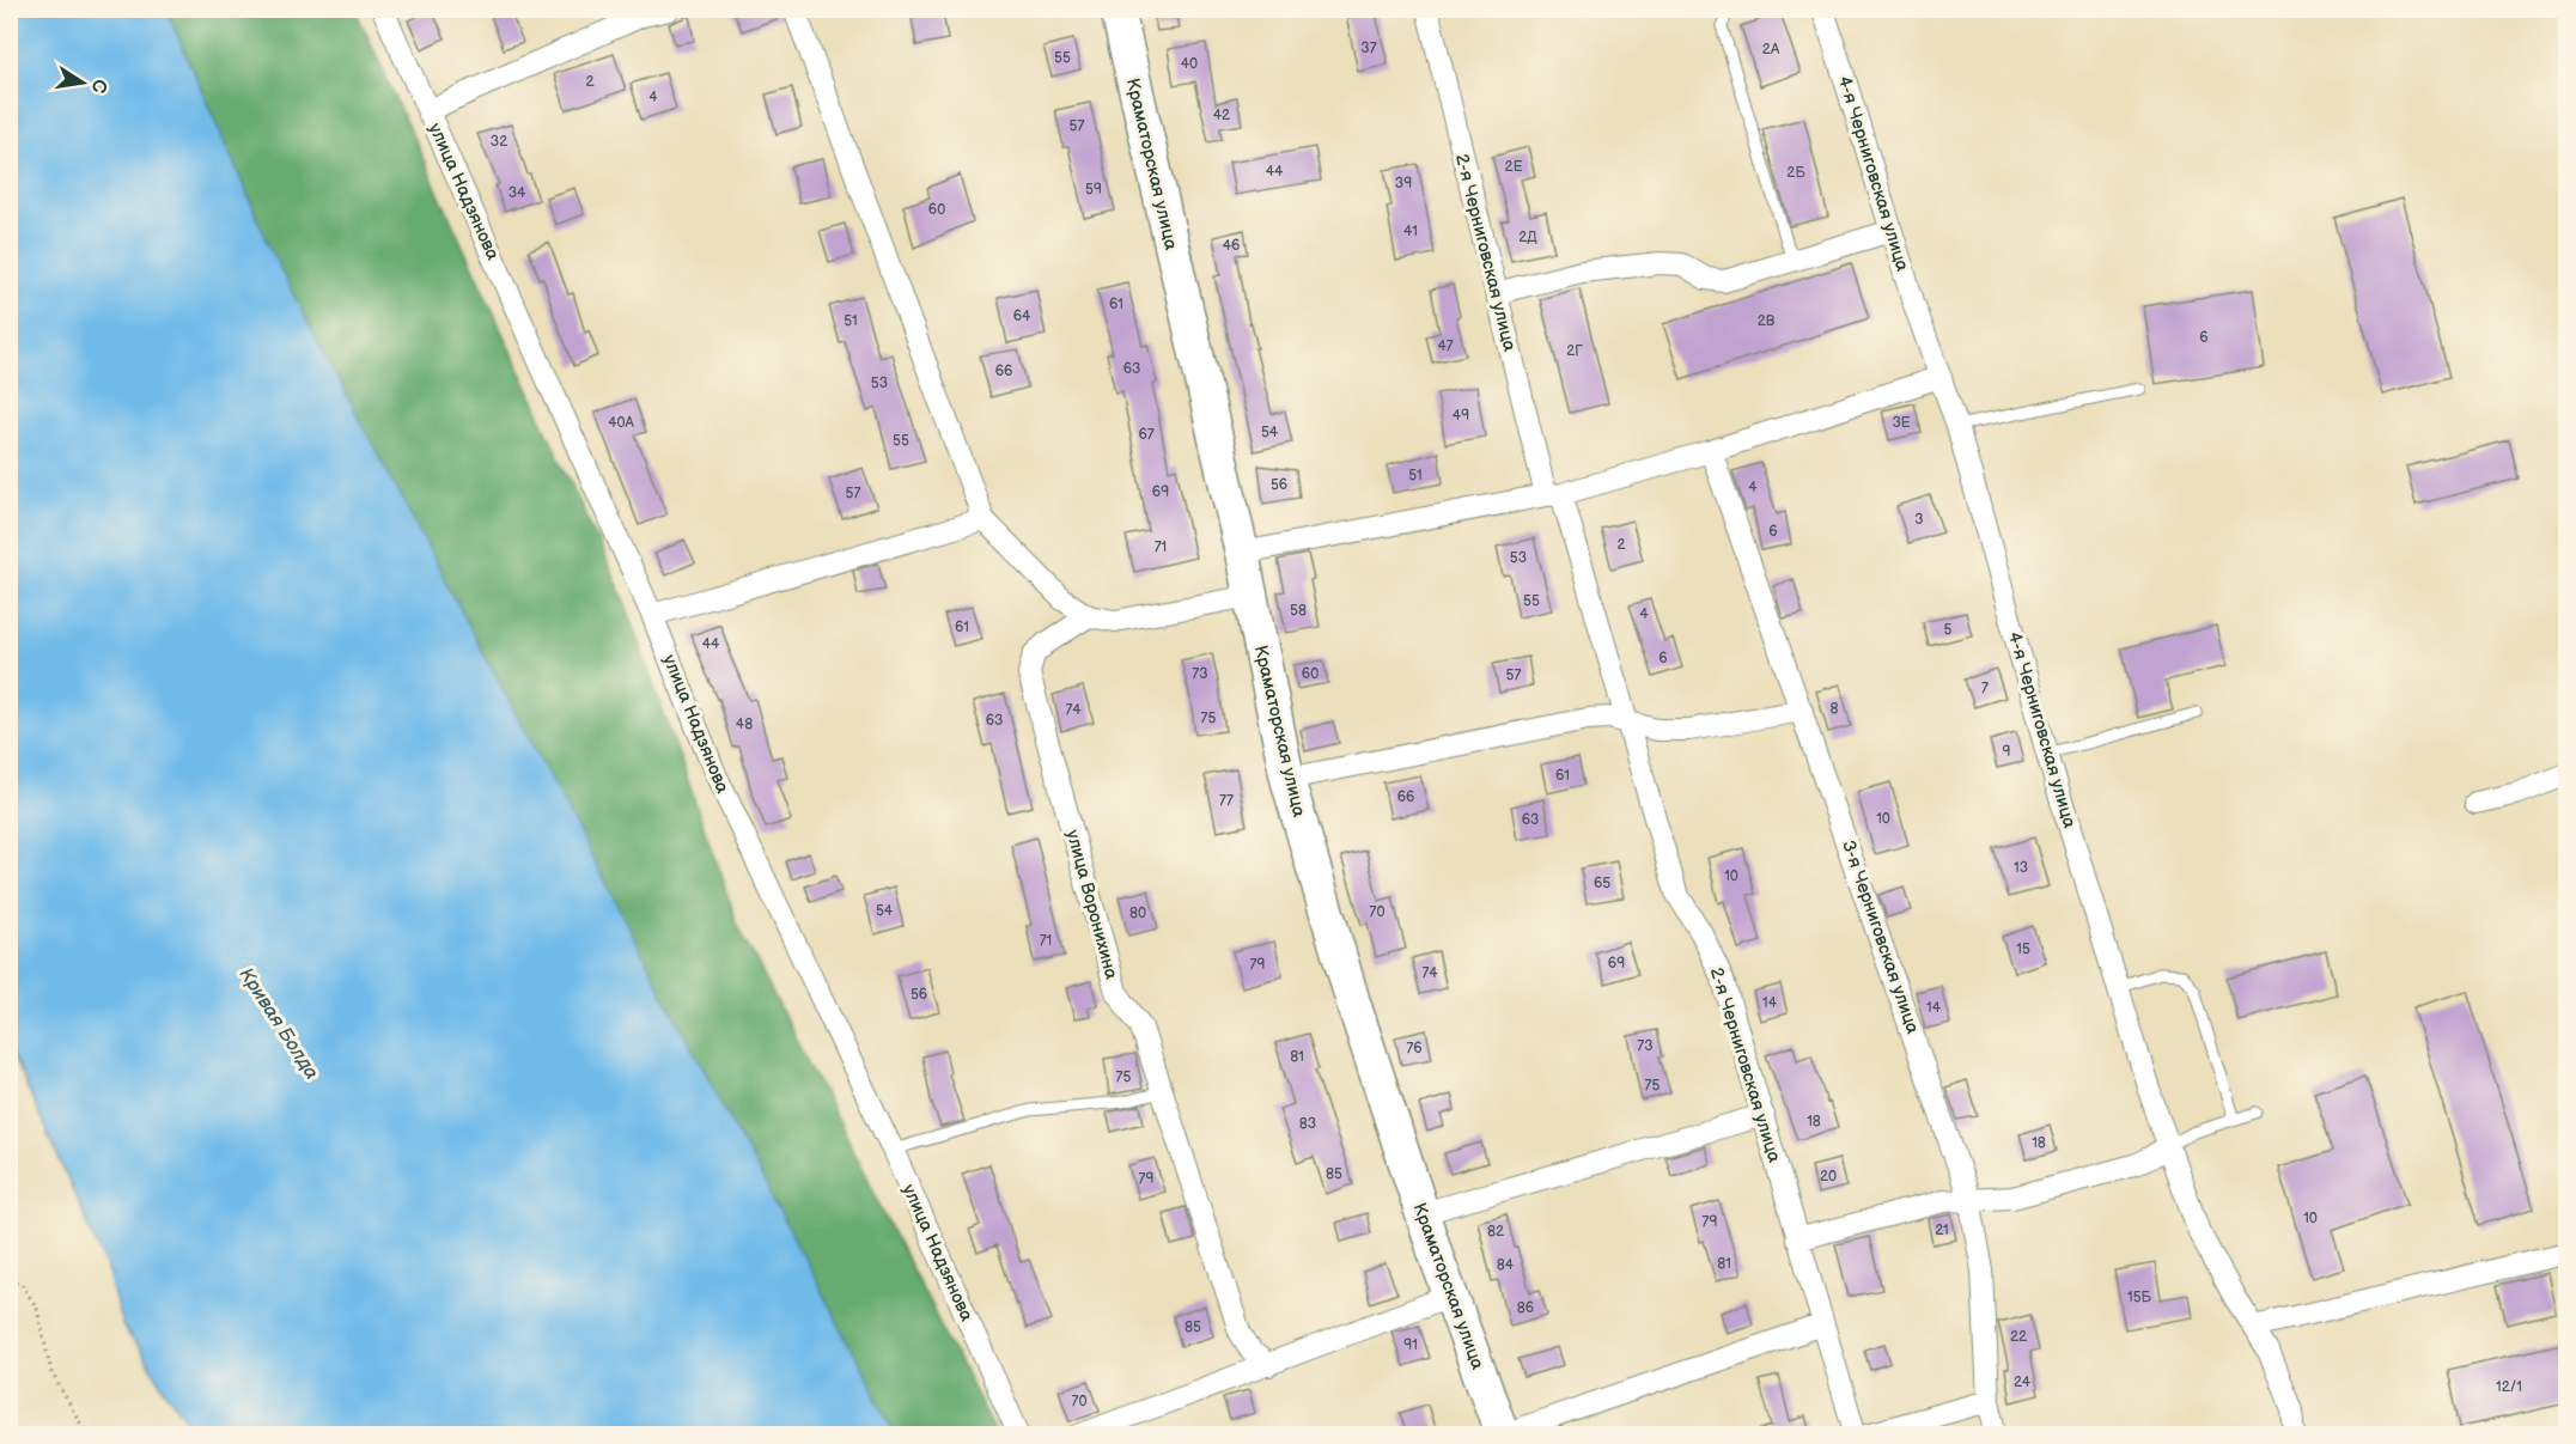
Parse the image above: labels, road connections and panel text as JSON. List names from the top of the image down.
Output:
{
  "streets": {
    "main road": ["Краматорская улица"],
    "street": [
      "4-я Черниговская улица",
      "улица Надзянова",
      "2-я Черниговская улица",
      "улица Воронихина",
      "3-я Черниговская улица"
    ]
  },
  "water": ["Кривая Болда"],
  "house_numbers": [
    "37",
    "2А",
    "55",
    "40",
    "2",
    "4",
    "42",
    "57",
    "32",
    "2Е",
    "44",
    "2Б",
    "39",
    "59",
    "34",
    "60",
    "41",
    "2Д",
    "46",
    "61",
    "64",
    "51",
    "2В",
    "6",
    "47",
    "2Г",
    "63",
    "66",
    "53",
    "49",
    "40А",
    "3Е",
    "54",
    "67",
    "55",
    "51",
    "56",
    "4",
    "69",
    "57",
    "3",
    "6",
    "2",
    "71",
    "53",
    "55",
    "58",
    "4",
    "61",
    "5",
    "44",
    "6",
    "73",
    "60",
    "57",
    "7",
    "8",
    "74",
    "75",
    "63",
    "48",
    "9",
    "61",
    "66",
    "77",
    "10",
    "63",
    "13",
    "10",
    "65",
    "54",
    "70",
    "80",
    "71",
    "15",
    "69",
    "79",
    "74",
    "56",
    "14",
    "14",
    "73",
    "76",
    "81",
    "75",
    "75",
    "18",
    "83",
    "18",
    "85",
    "20",
    "79",
    "10",
    "79",
    "21",
    "82",
    "81",
    "84",
    "15Б",
    "86",
    "85",
    "22",
    "91",
    "24",
    "12/1",
    "70"
  ],
  "north": "right"
}
